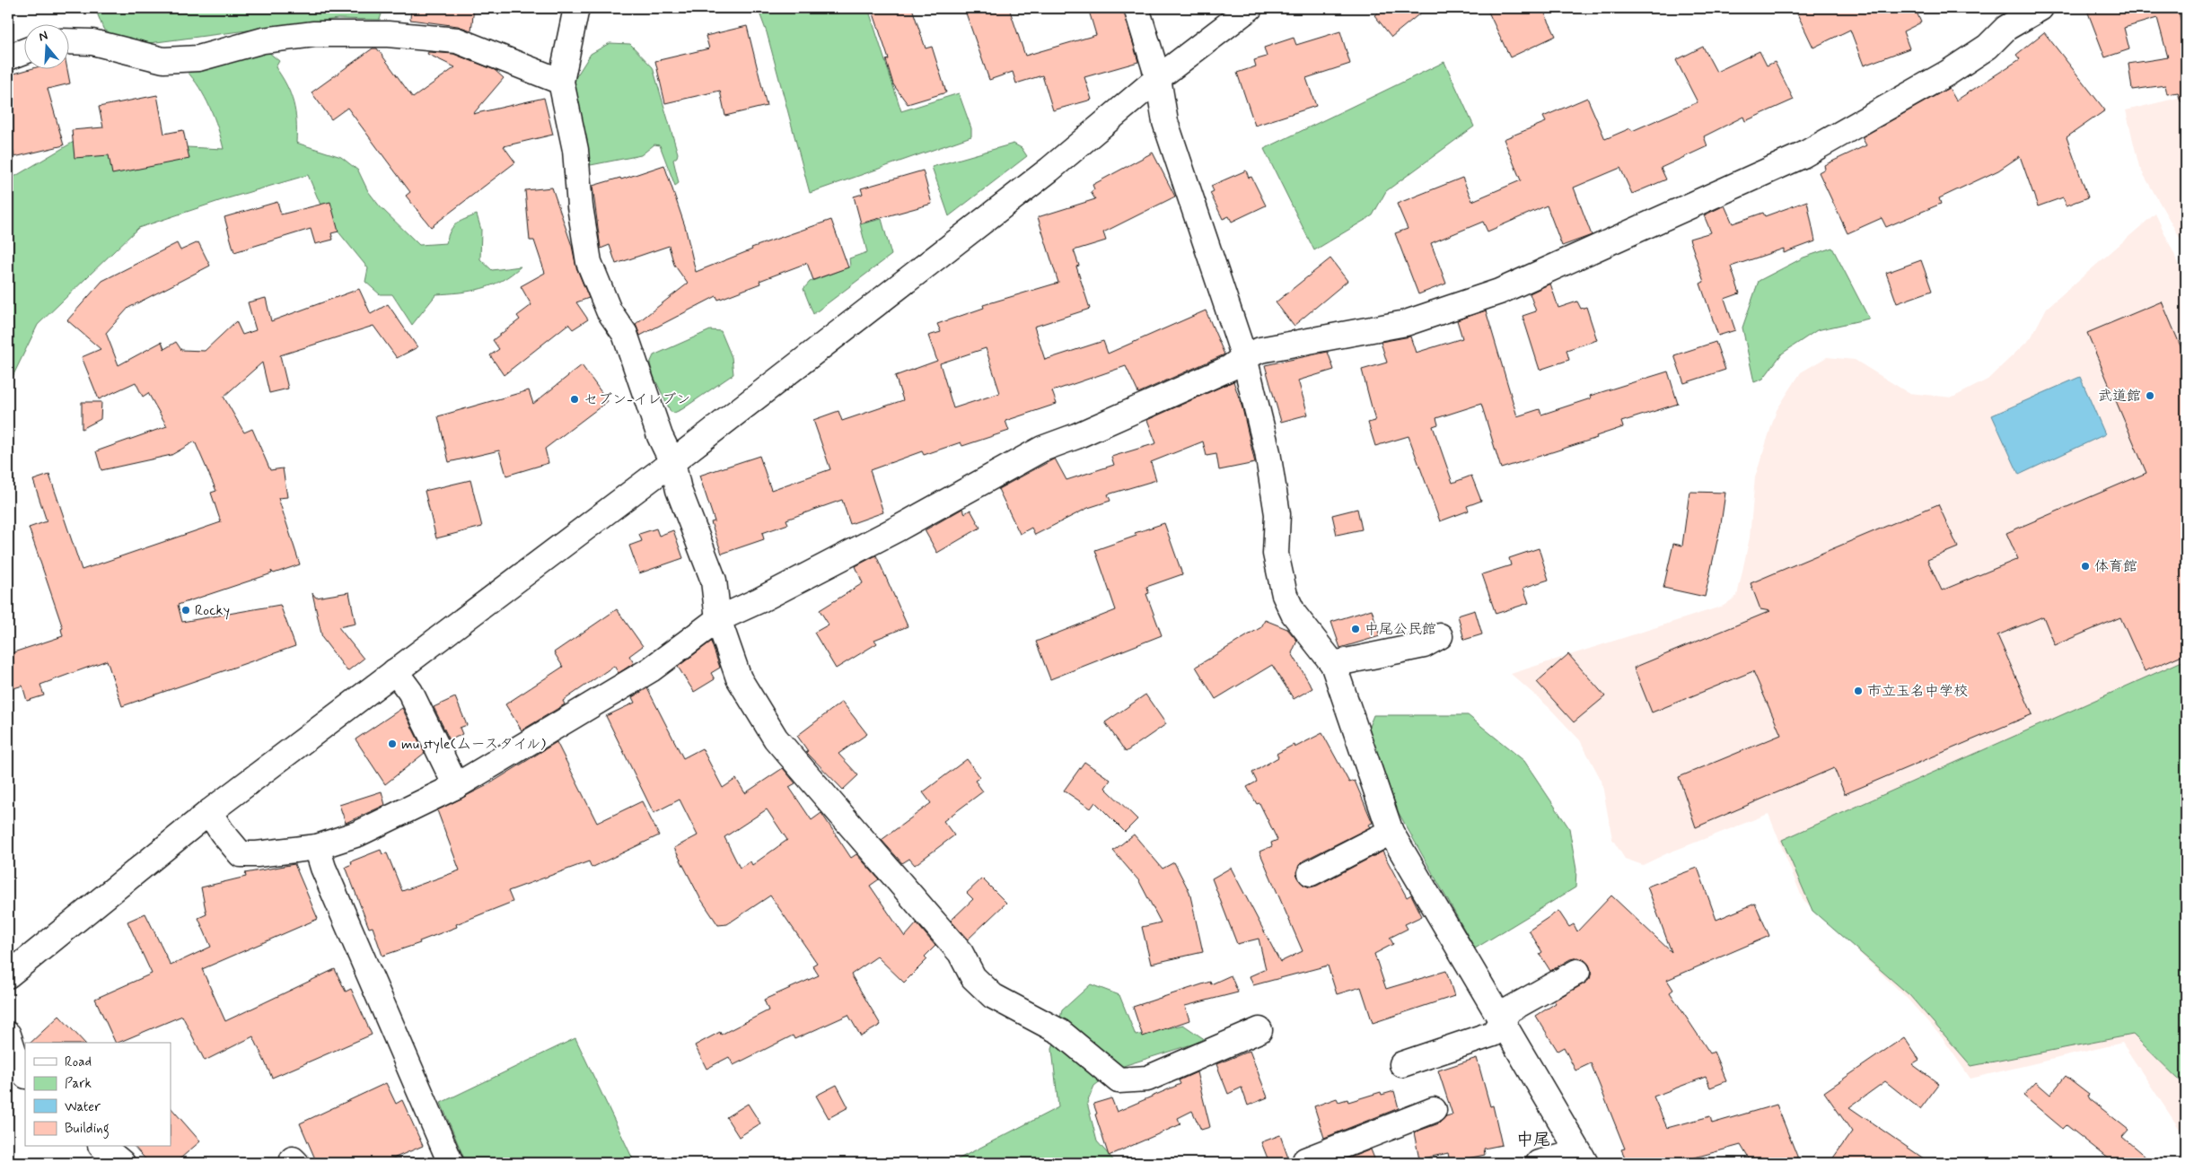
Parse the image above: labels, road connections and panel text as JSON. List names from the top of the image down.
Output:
{
  "districts": ["中尾"],
  "places": [
    "武道館",
    "セブン-イレブン",
    "体育館",
    "Rocky",
    "中尾公民館",
    "市立玉名中学校",
    "mu style(厶ースタイル)"
  ],
  "legend": [
    "Road",
    "Park",
    "Water",
    "Building"
  ],
  "north": "top"
}
